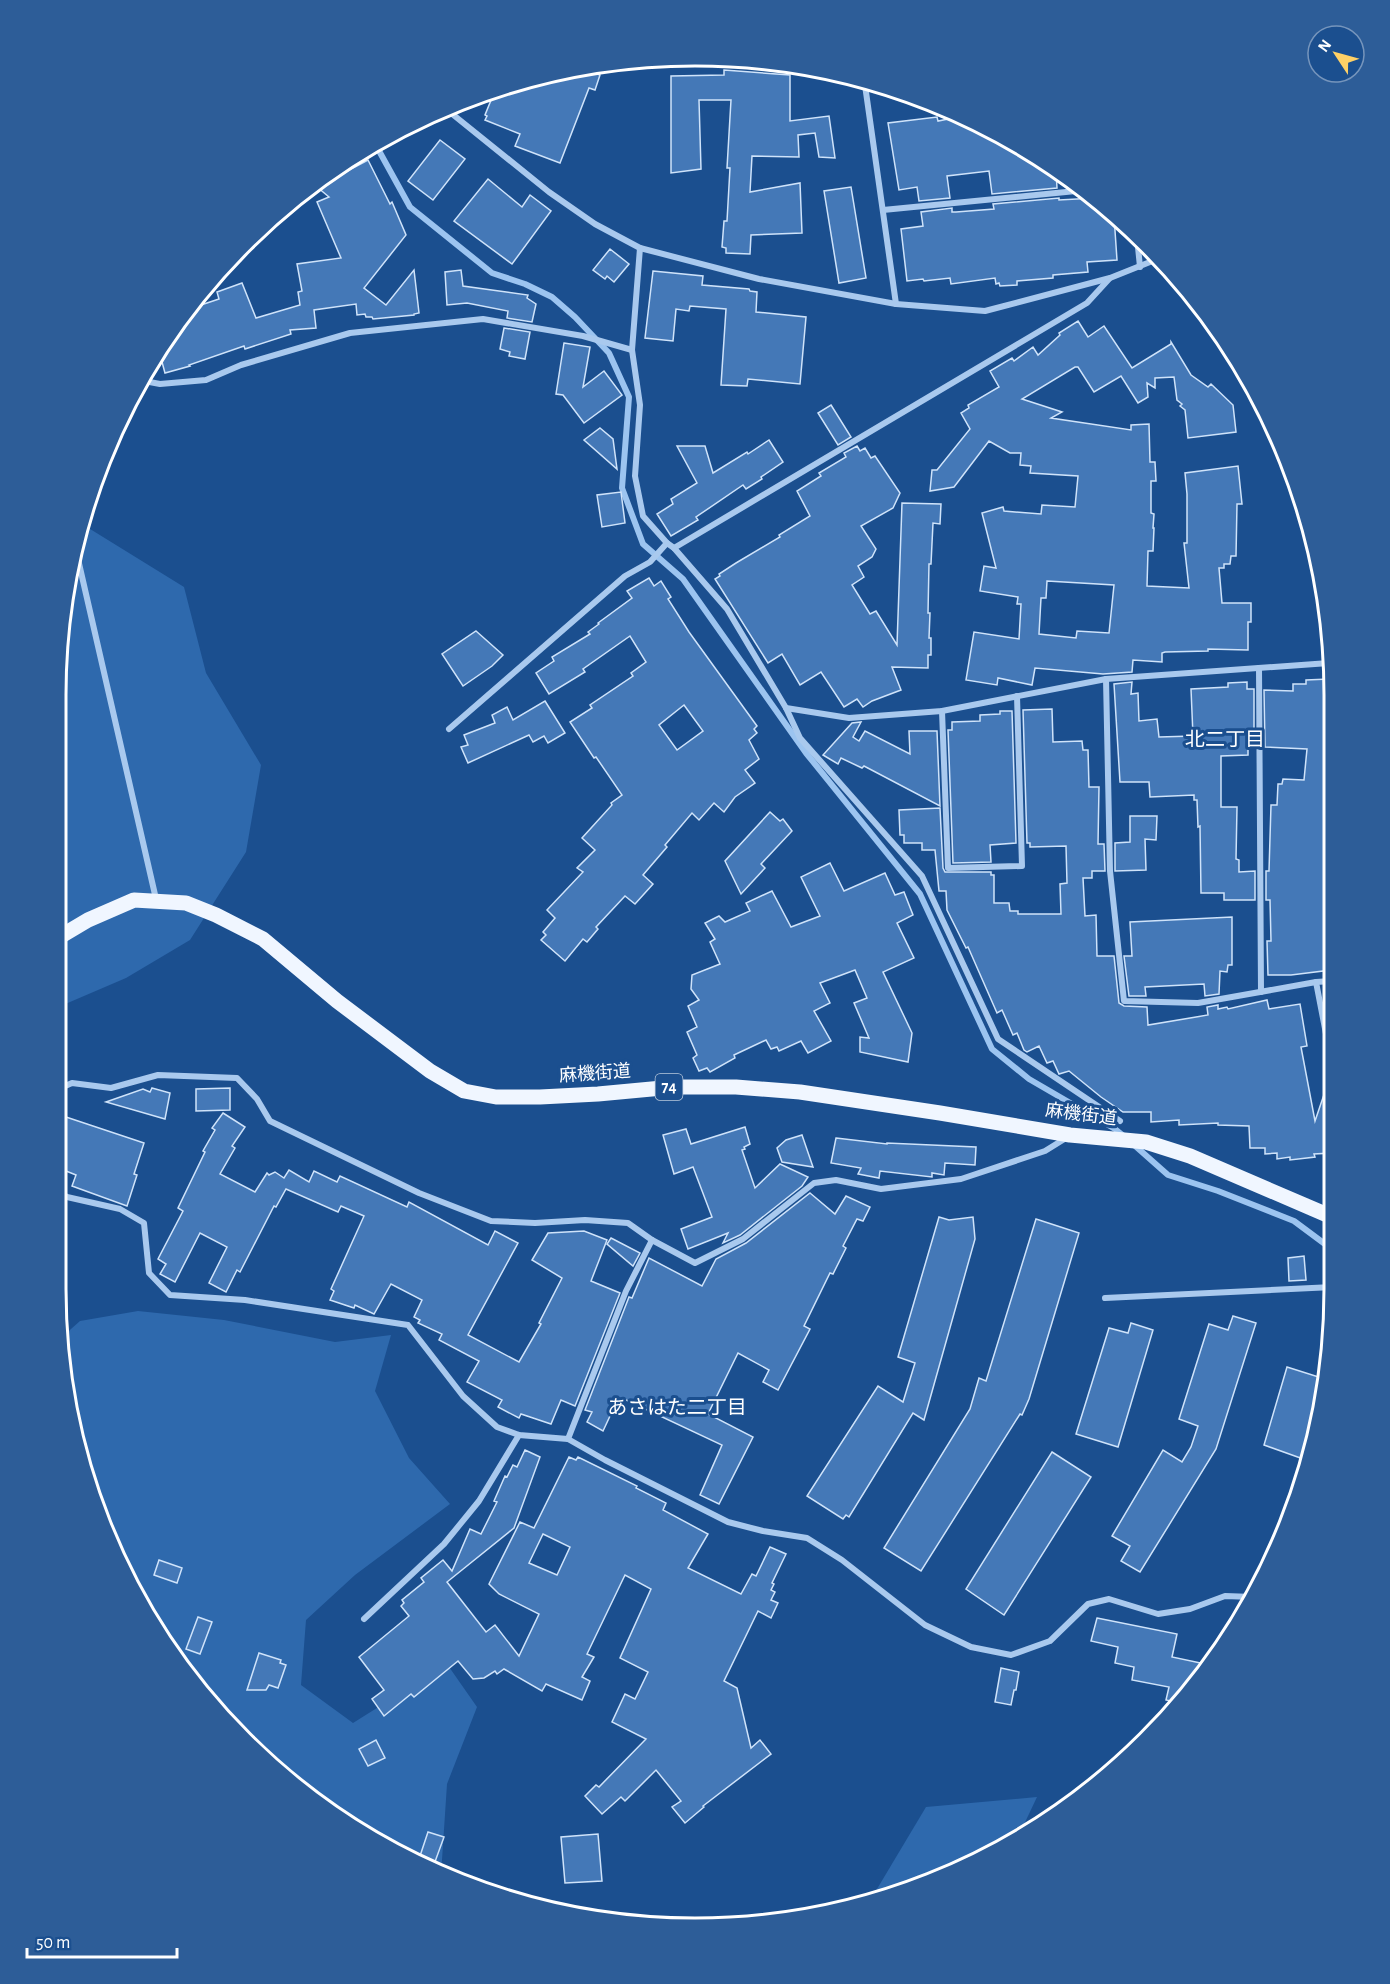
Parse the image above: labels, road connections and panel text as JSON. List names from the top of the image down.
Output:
{
  "streets": {
    "main road": ["麻機街道", "74"]
  },
  "districts": ["北二丁目", "あさはた二丁目"],
  "scale_bar": "50 m",
  "north": "top left"
}
